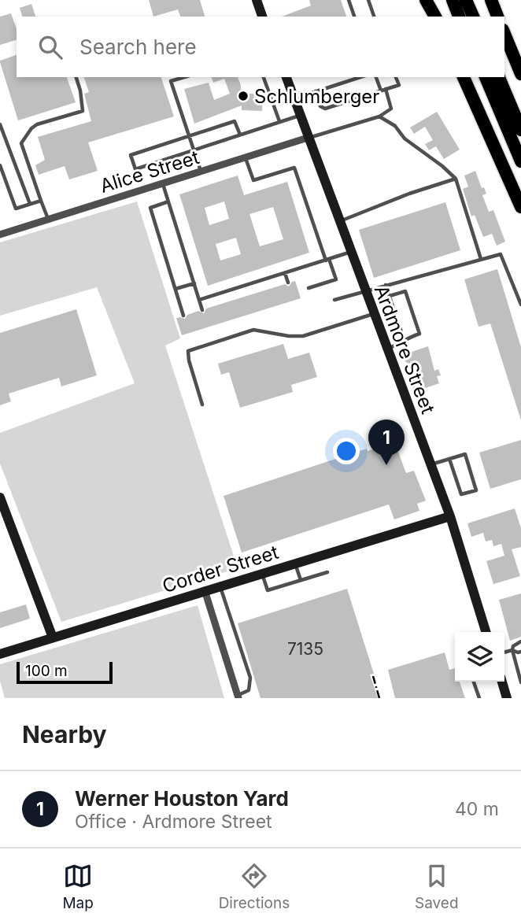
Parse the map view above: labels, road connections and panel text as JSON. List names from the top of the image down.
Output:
{
  "streets": {
    "street": ["Alice Street", "Ardmore Street", "Corder Street"]
  },
  "crossings": [
    ["Alice Street", "Ardmore Street"],
    ["Ardmore Street", "Corder Street"]
  ],
  "places": ["Schlumberger"],
  "house_numbers": ["7135"],
  "scale_bar": "100 m",
  "page": {
    "search": "Search here",
    "pins": "1",
    "scale": "100 m",
    "heading": "Nearby",
    "list": [
      {
        "mark": "1",
        "name": "Werner Houston Yard",
        "note": "Office · Ardmore Street",
        "value": "40 m"
      }
    ],
    "nav": ["Map", "Directions", "Saved"]
  }
}
